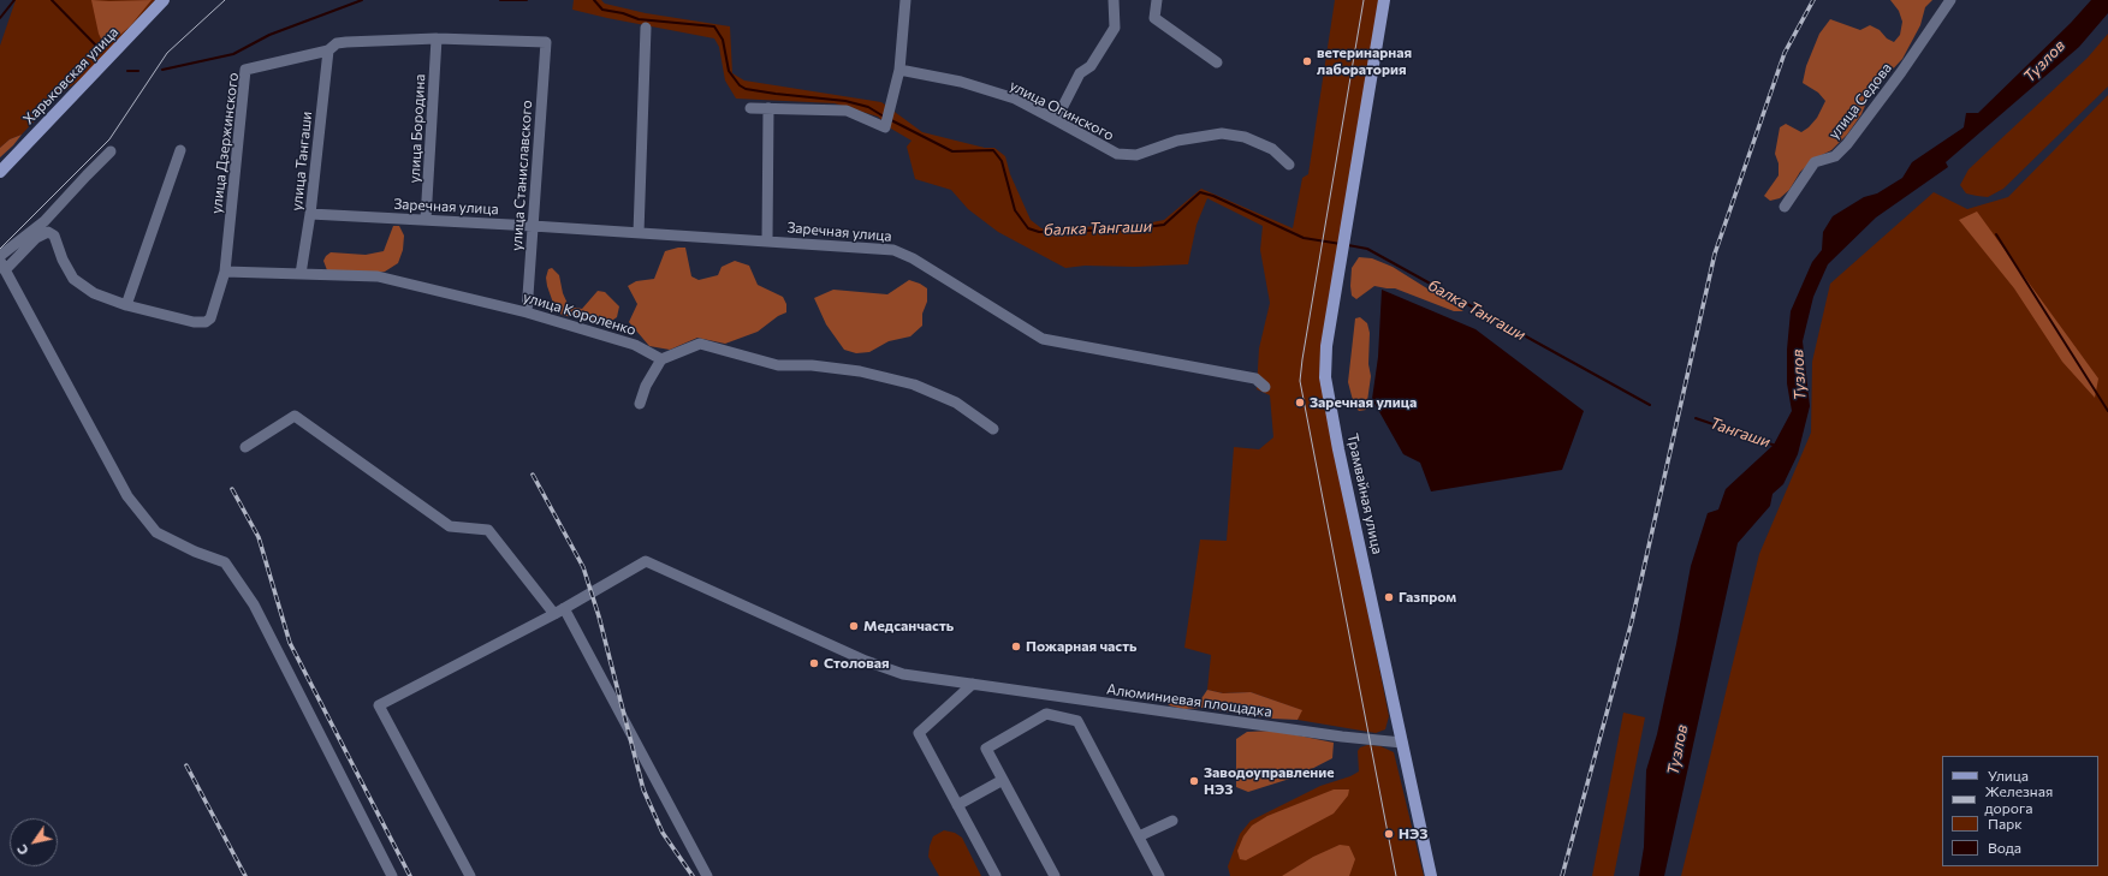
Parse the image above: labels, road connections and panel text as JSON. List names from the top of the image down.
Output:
{
  "streets": {
    "main road": ["Харьковская улица", "Трамвайная улица"],
    "street": [
      "улица Седова",
      "улица Огинского",
      "улица Бородина",
      "улица Дзержинского",
      "улица Тангаши",
      "улица Станиславского",
      "Заречная улица",
      "улица Короленко",
      "Алюминиевая площадка"
    ]
  },
  "crossings": [
    ["улица Бородина", "улица Дзержинского"],
    ["улица Бородина", "Заречная улица"],
    ["улица Дзержинского", "улица Тангаши"],
    ["улица Дзержинского", "улица Станиславского"],
    ["улица Дзержинского", "улица Короленко"],
    ["улица Тангаши", "Заречная улица"],
    ["улица Тангаши", "улица Короленко"],
    ["улица Станиславского", "Заречная улица"],
    ["улица Станиславского", "улица Короленко"],
    ["Трамвайная улица", "Алюминиевая площадка"]
  ],
  "water": ["Тузлов", "балка Тангаши", "Тангаши"],
  "places": [
    "ветеринарная лаборатория",
    "Заречная улица",
    "Газпром",
    "Медсанчасть",
    "Пожарная часть",
    "Столовая",
    "Заводоуправление НЭЗ",
    "НЭЗ"
  ],
  "legend": [
    "Улица",
    "Железная дорога",
    "Парк",
    "Вода"
  ],
  "north": "bottom left"
}
